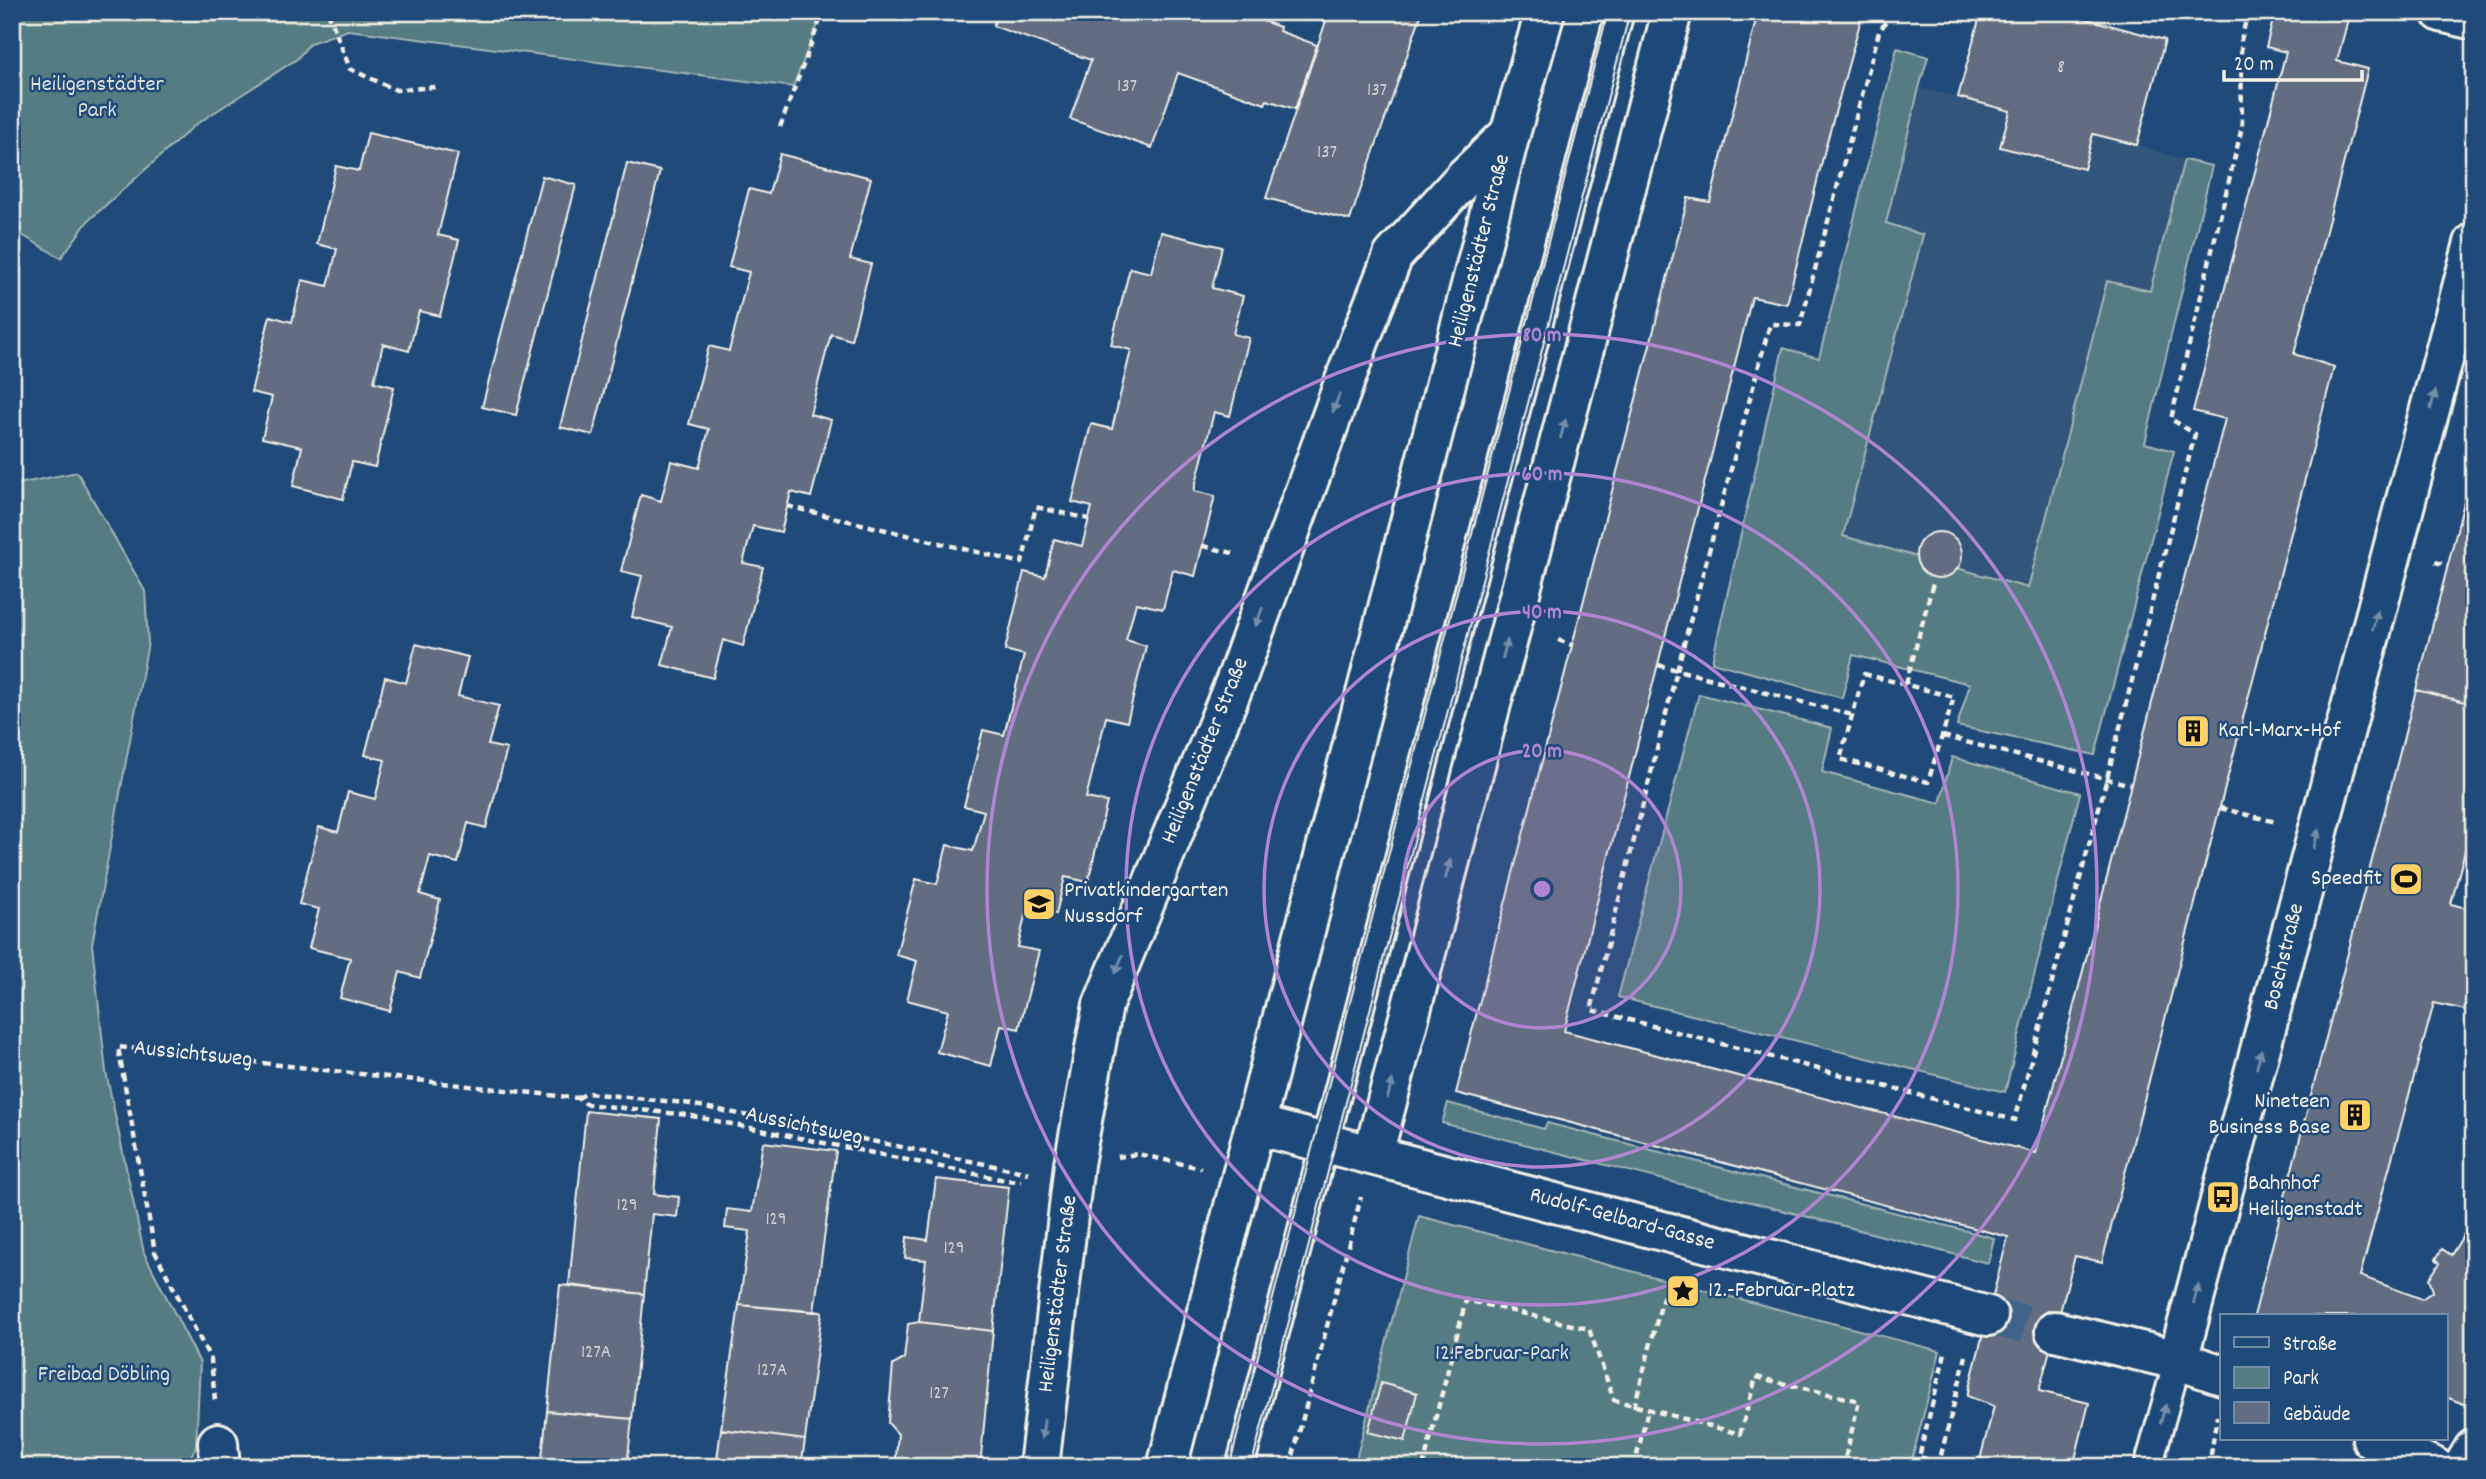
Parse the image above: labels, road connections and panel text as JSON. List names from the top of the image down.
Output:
{
  "streets": {
    "street": ["Heiligenstädter Straße", "Boschstraße", "Rudolf-Gelbard-Gasse"],
    "path": ["Aussichtsweg"]
  },
  "crossings": [
    ["Heiligenstädter Straße", "Rudolf-Gelbard-Gasse"]
  ],
  "one_way": ["Boschstraße"],
  "parks": ["Heiligenstädter Park", "12.Februar-Park", "Freibad Döbling"],
  "places": {
    "building": ["Karl-Marx-Hof", "Nineteen Business Base"],
    "sports": ["Speedfit"],
    "school or university": ["Privatkindergarten Nussdorf"],
    "bus stop": ["Bahnhof Heiligenstadt"],
    "place": ["12.-Februar-Platz"]
  },
  "house_numbers": [
    "8",
    "137",
    "137",
    "137",
    "129",
    "129",
    "129",
    "127A",
    "127A",
    "127"
  ],
  "legend": ["Straße", "Park", "Gebäude"],
  "scale_bar": "20 m",
  "rings": [
    "80 m",
    "60 m",
    "40 m",
    "20 m"
  ]
}
